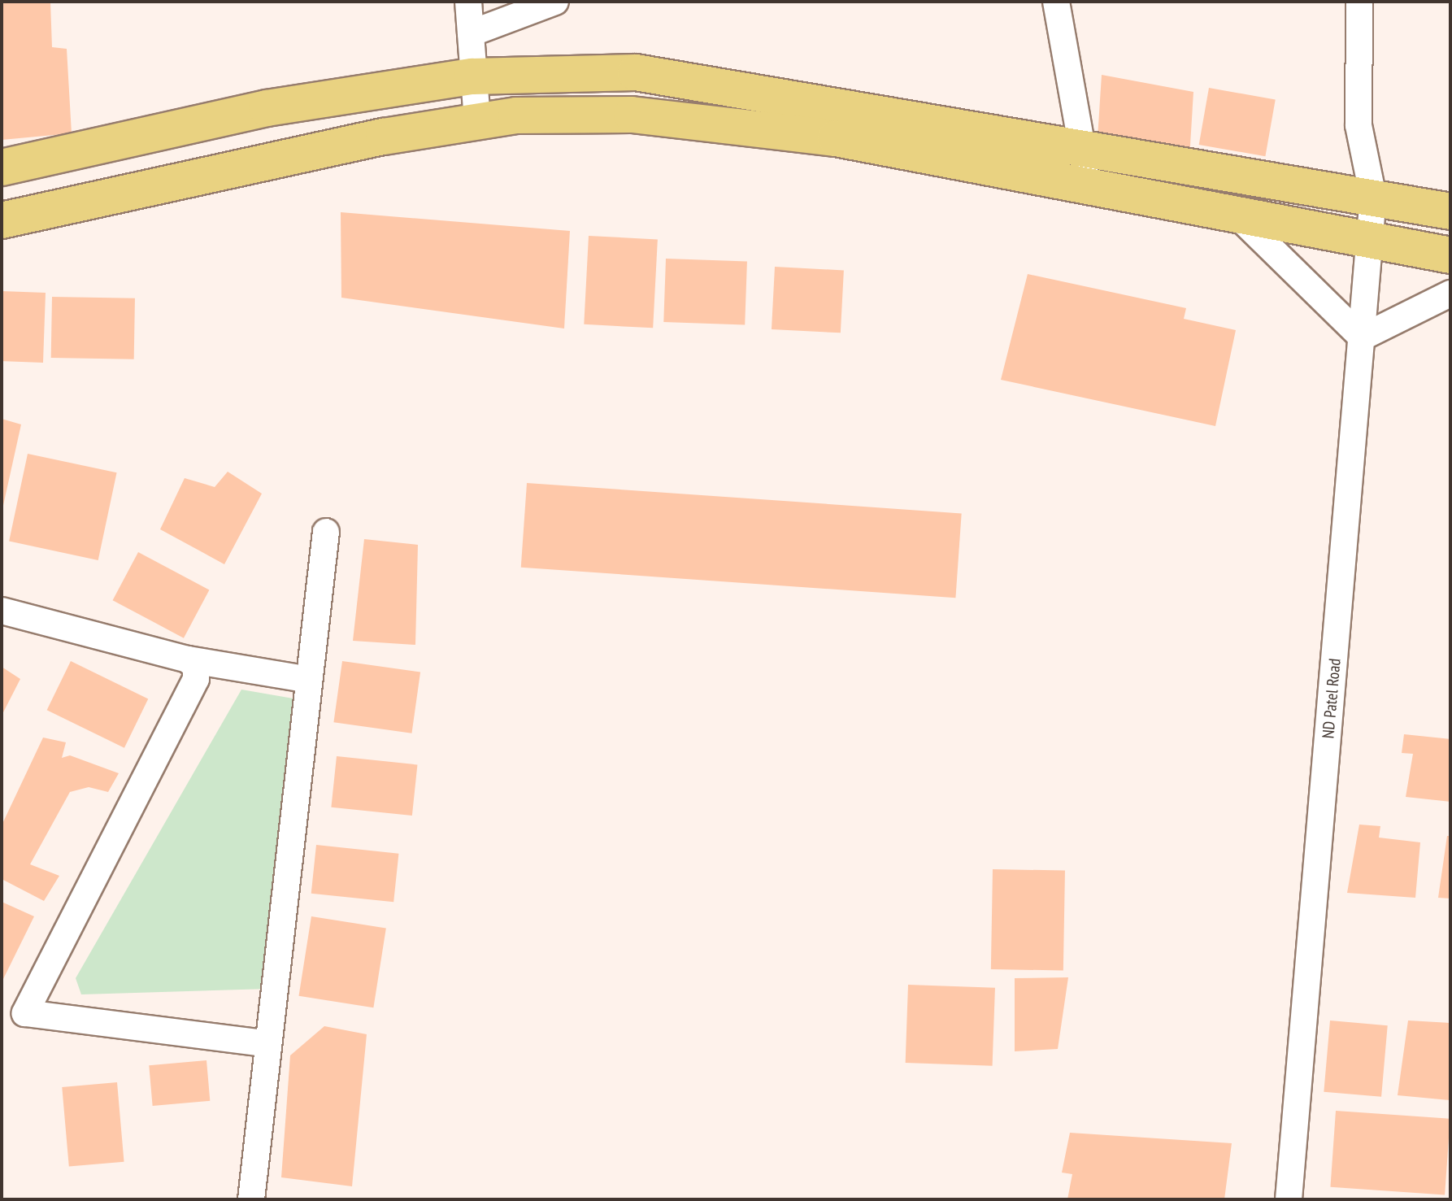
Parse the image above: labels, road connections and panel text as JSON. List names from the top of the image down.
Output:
{
  "streets": {
    "street": ["ND Patel Road"]
  }
}
